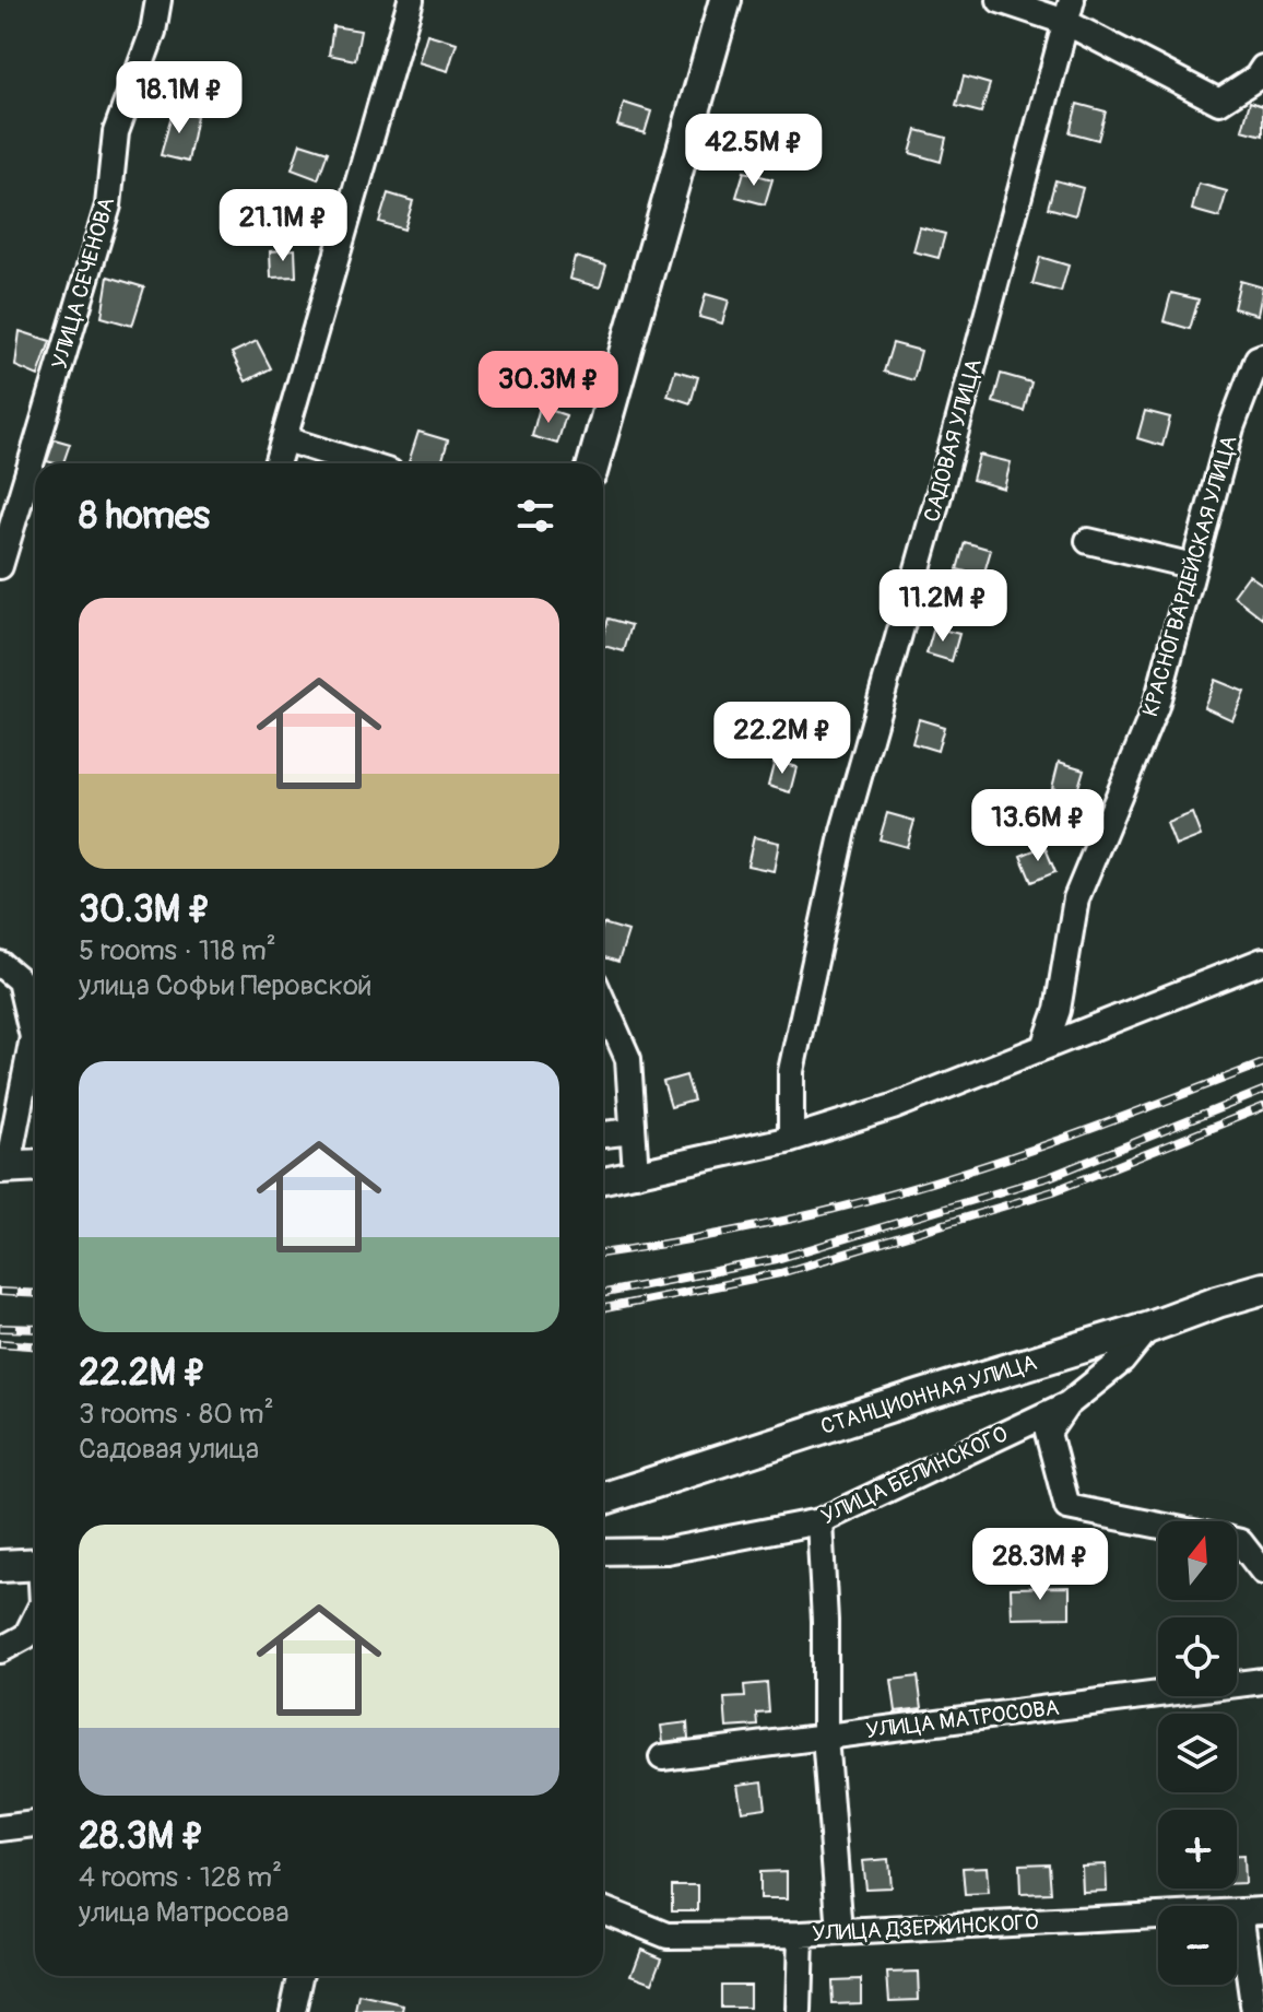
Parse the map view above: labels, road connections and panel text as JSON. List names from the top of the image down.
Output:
{
  "streets": {
    "main road": ["СТАНЦИОННАЯ УЛИЦА"],
    "street": [
      "УЛИЦА СЕЧЕНОВА",
      "САДОВАЯ УЛИЦА",
      "КРАСНОГВАРДЕЙСКАЯ УЛИЦА",
      "УЛИЦА БЕЛИНСКОГО",
      "УЛИЦА МАТРОСОВА",
      "УЛИЦА ДЗЕРЖИНСКОГО"
    ]
  },
  "crossings": [
    ["СТАНЦИОННАЯ УЛИЦА", "УЛИЦА БЕЛИНСКОГО"]
  ],
  "north": "top",
  "page": {
    "price": [
      "18.1M ₽",
      "42.5M ₽",
      "21.1M ₽",
      "30.3M ₽",
      "11.2M ₽",
      "22.2M ₽",
      "13.6M ₽",
      "28.3M ₽"
    ],
    "heading": "8 homes",
    "list": [
      {
        "name": "30.3M ₽",
        "note": "5 rooms · 118 m² · улица Софьи Перовской"
      },
      {
        "name": "22.2M ₽",
        "note": "3 rooms · 80 m² · Садовая улица"
      },
      {
        "name": "28.3M ₽",
        "note": "4 rooms · 128 m² · улица Матросова"
      }
    ],
    "map_buttons": ["+", "−"]
  }
}
